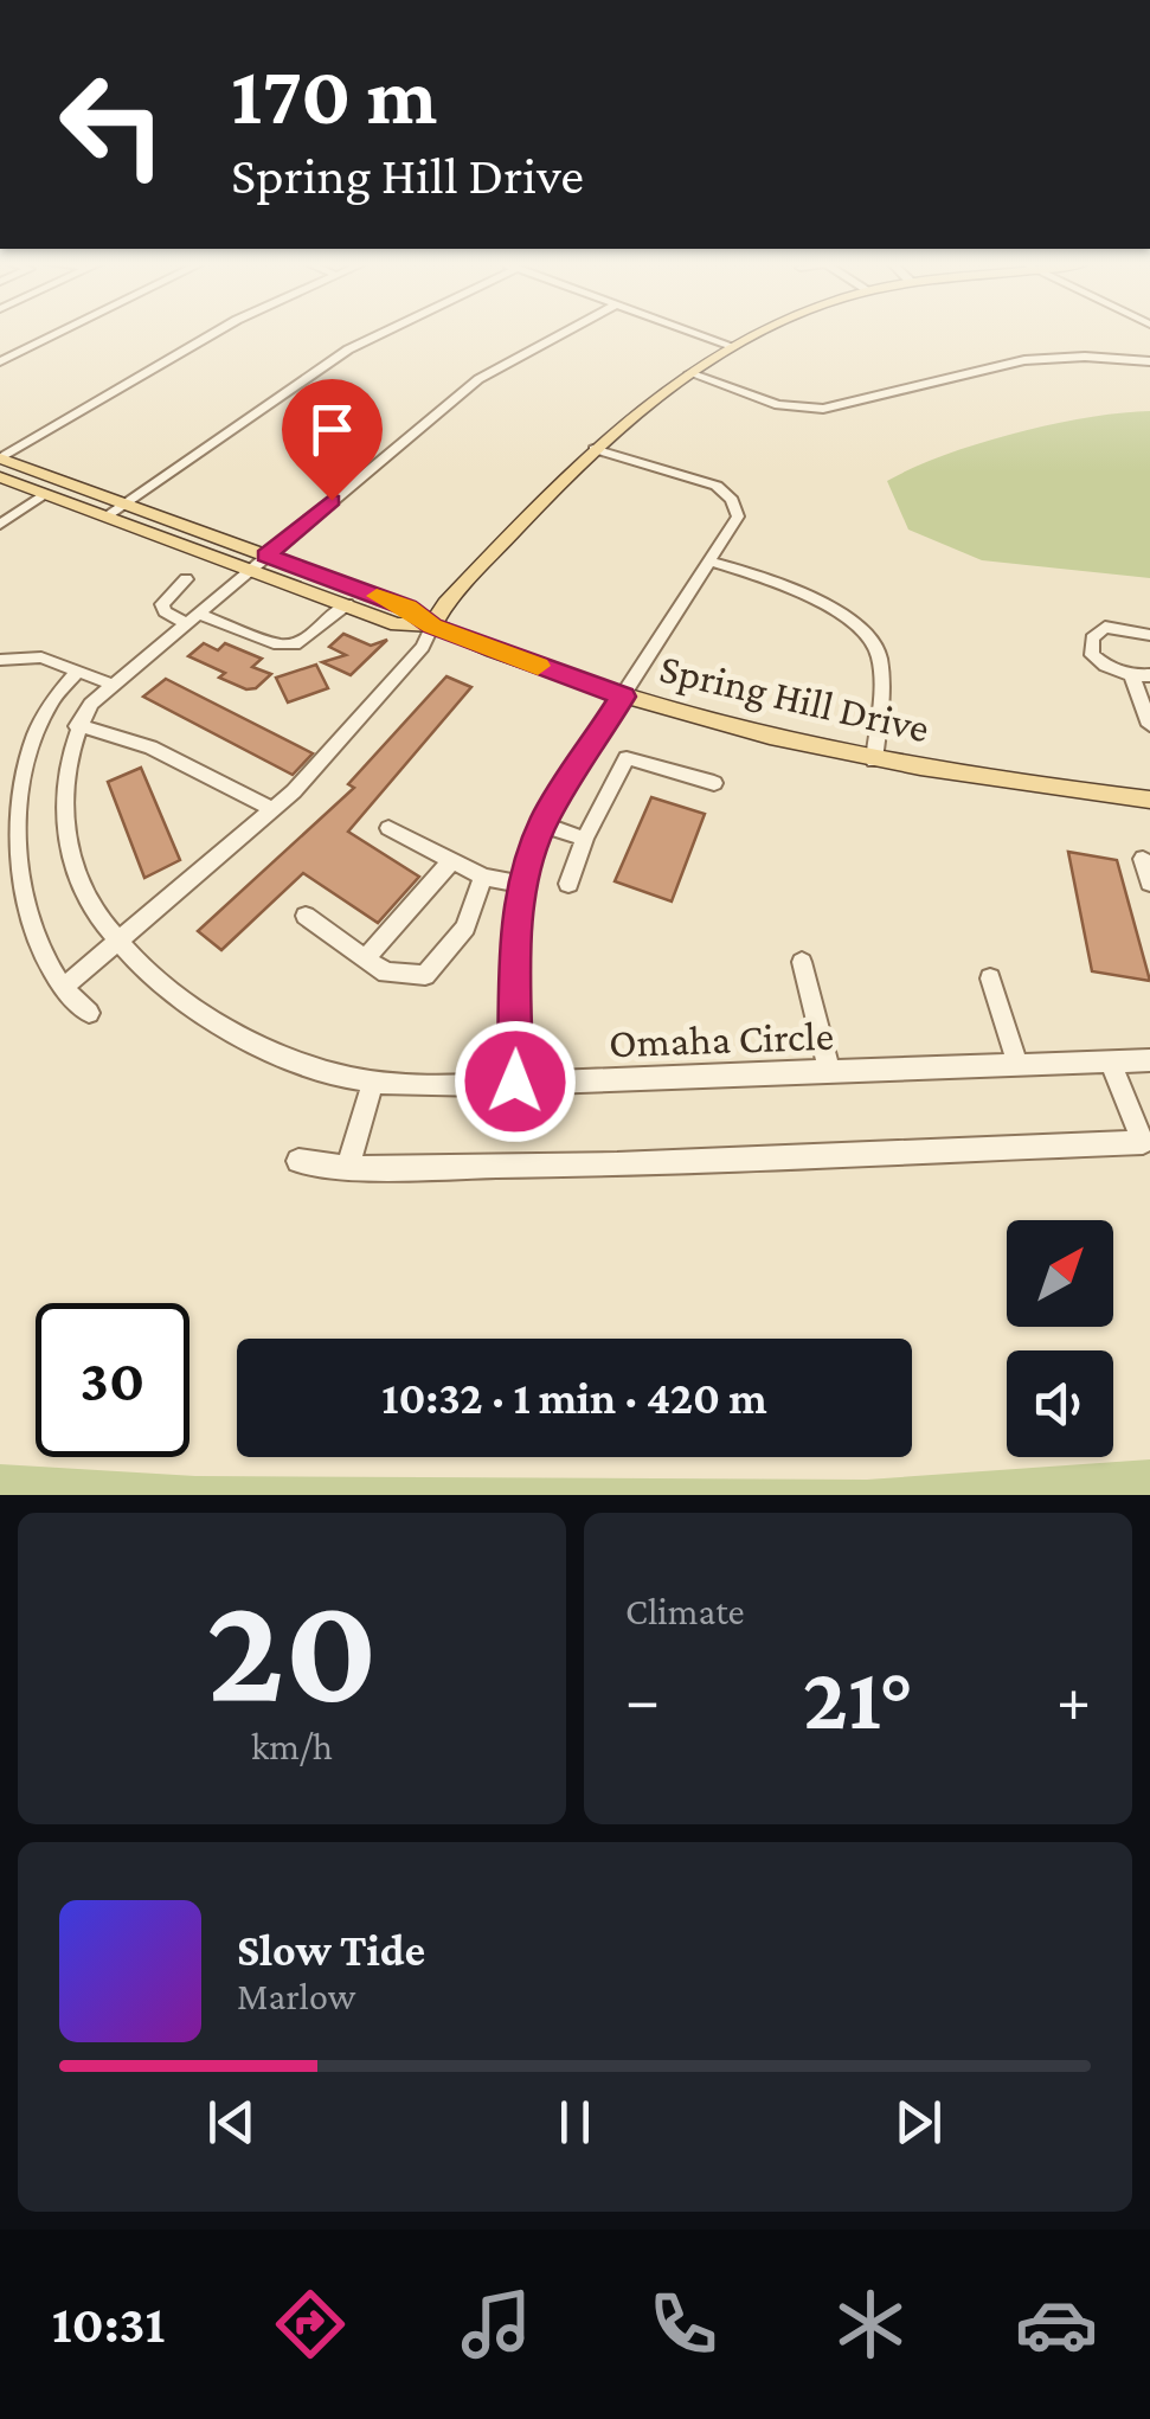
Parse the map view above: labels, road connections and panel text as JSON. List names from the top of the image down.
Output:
{
  "streets": {
    "main road": ["Spring Hill Drive"],
    "street": ["Omaha Circle"]
  },
  "crossings": [
    ["Spring Hill Drive", "Omaha Circle"]
  ],
  "north": "top right",
  "page": {
    "turn": ["170 m", "Spring Hill Drive"],
    "limit": "30",
    "trip": "10:32 · 1 min · 420 m",
    "tile": [
      ["20", "km/h"],
      "Climate"
    ],
    "heat": ["−", "21°", "+"],
    "song": ["Slow Tide", "Marlow"],
    "tabs": "10:31"
  }
}
